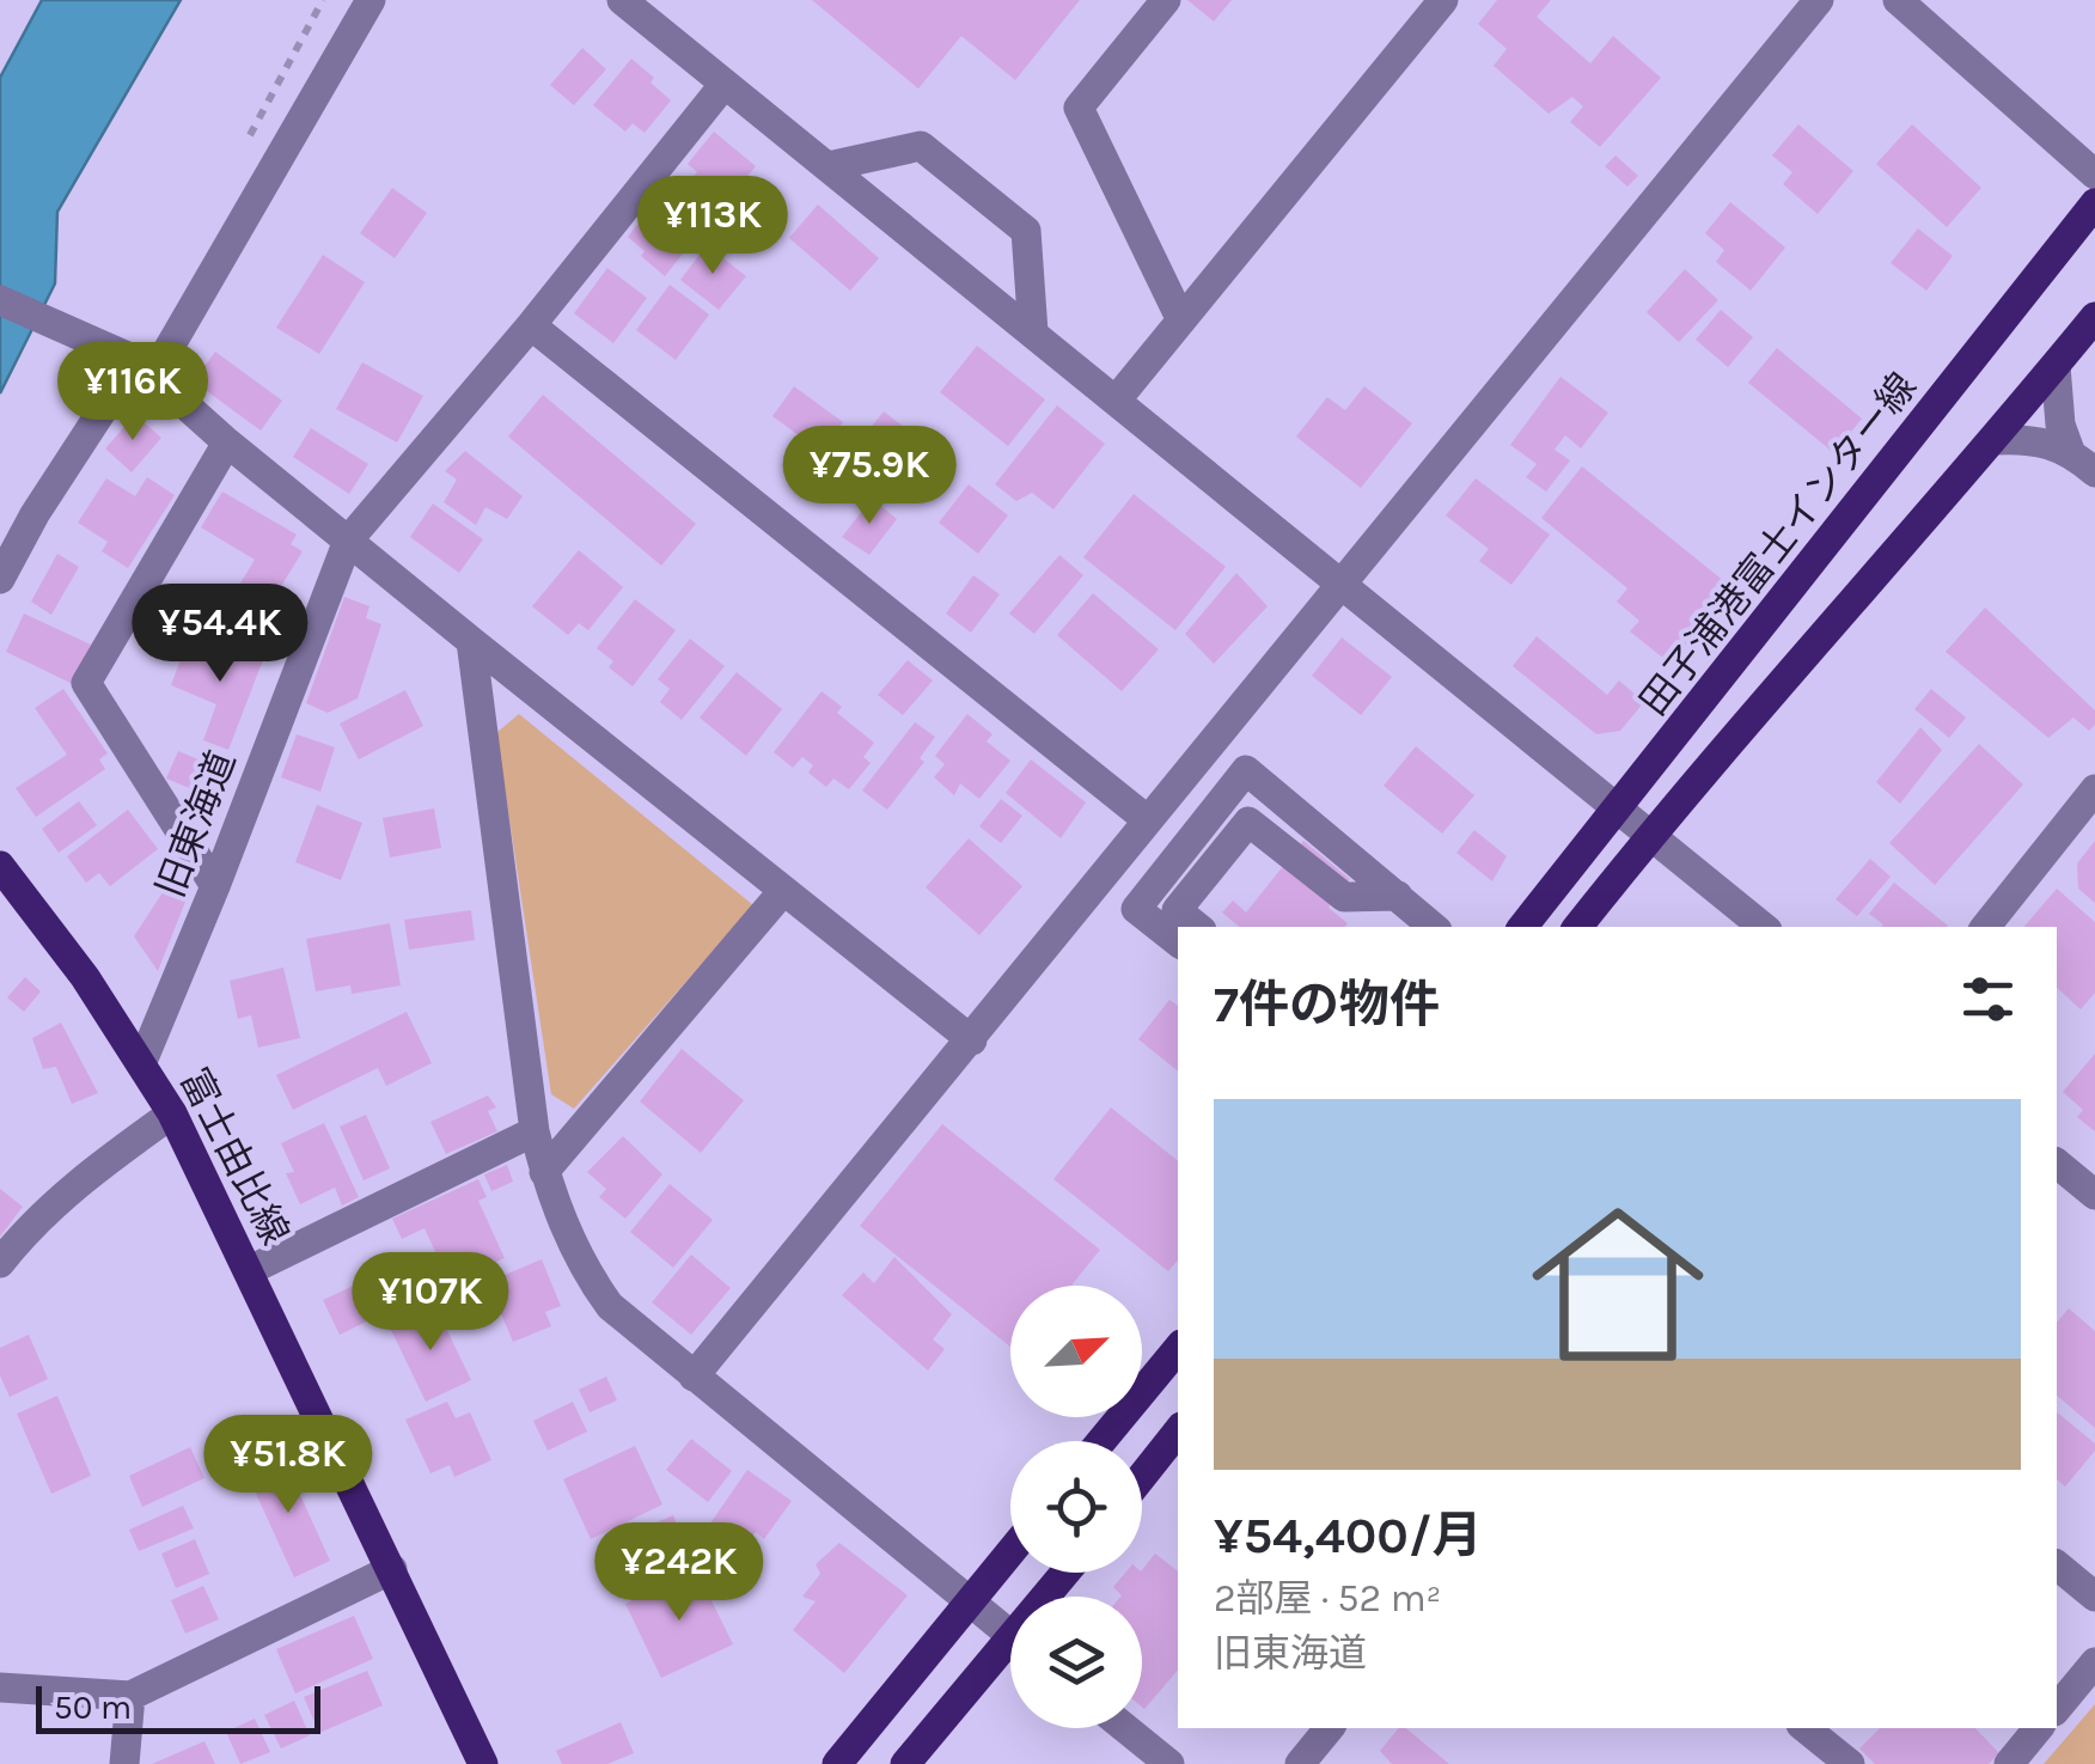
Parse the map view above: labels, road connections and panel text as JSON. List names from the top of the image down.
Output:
{
  "streets": {
    "main road": ["田子浦港富士インター線", "富士由比線"],
    "street": ["旧東海道"]
  },
  "crossings": [
    ["旧東海道", "富士由比線"]
  ],
  "scale_bar": "50 m",
  "north": "top right",
  "page": {
    "price": [
      "¥113K",
      "¥116K",
      "¥75.9K",
      "¥54.4K",
      "¥107K",
      "¥51.8K",
      "¥242K"
    ],
    "heading": "7件の物件",
    "list": [
      {
        "name": "¥54,400/月",
        "note": "2部屋 · 52 m² · 旧東海道"
      }
    ],
    "scale": "50 m"
  }
}
